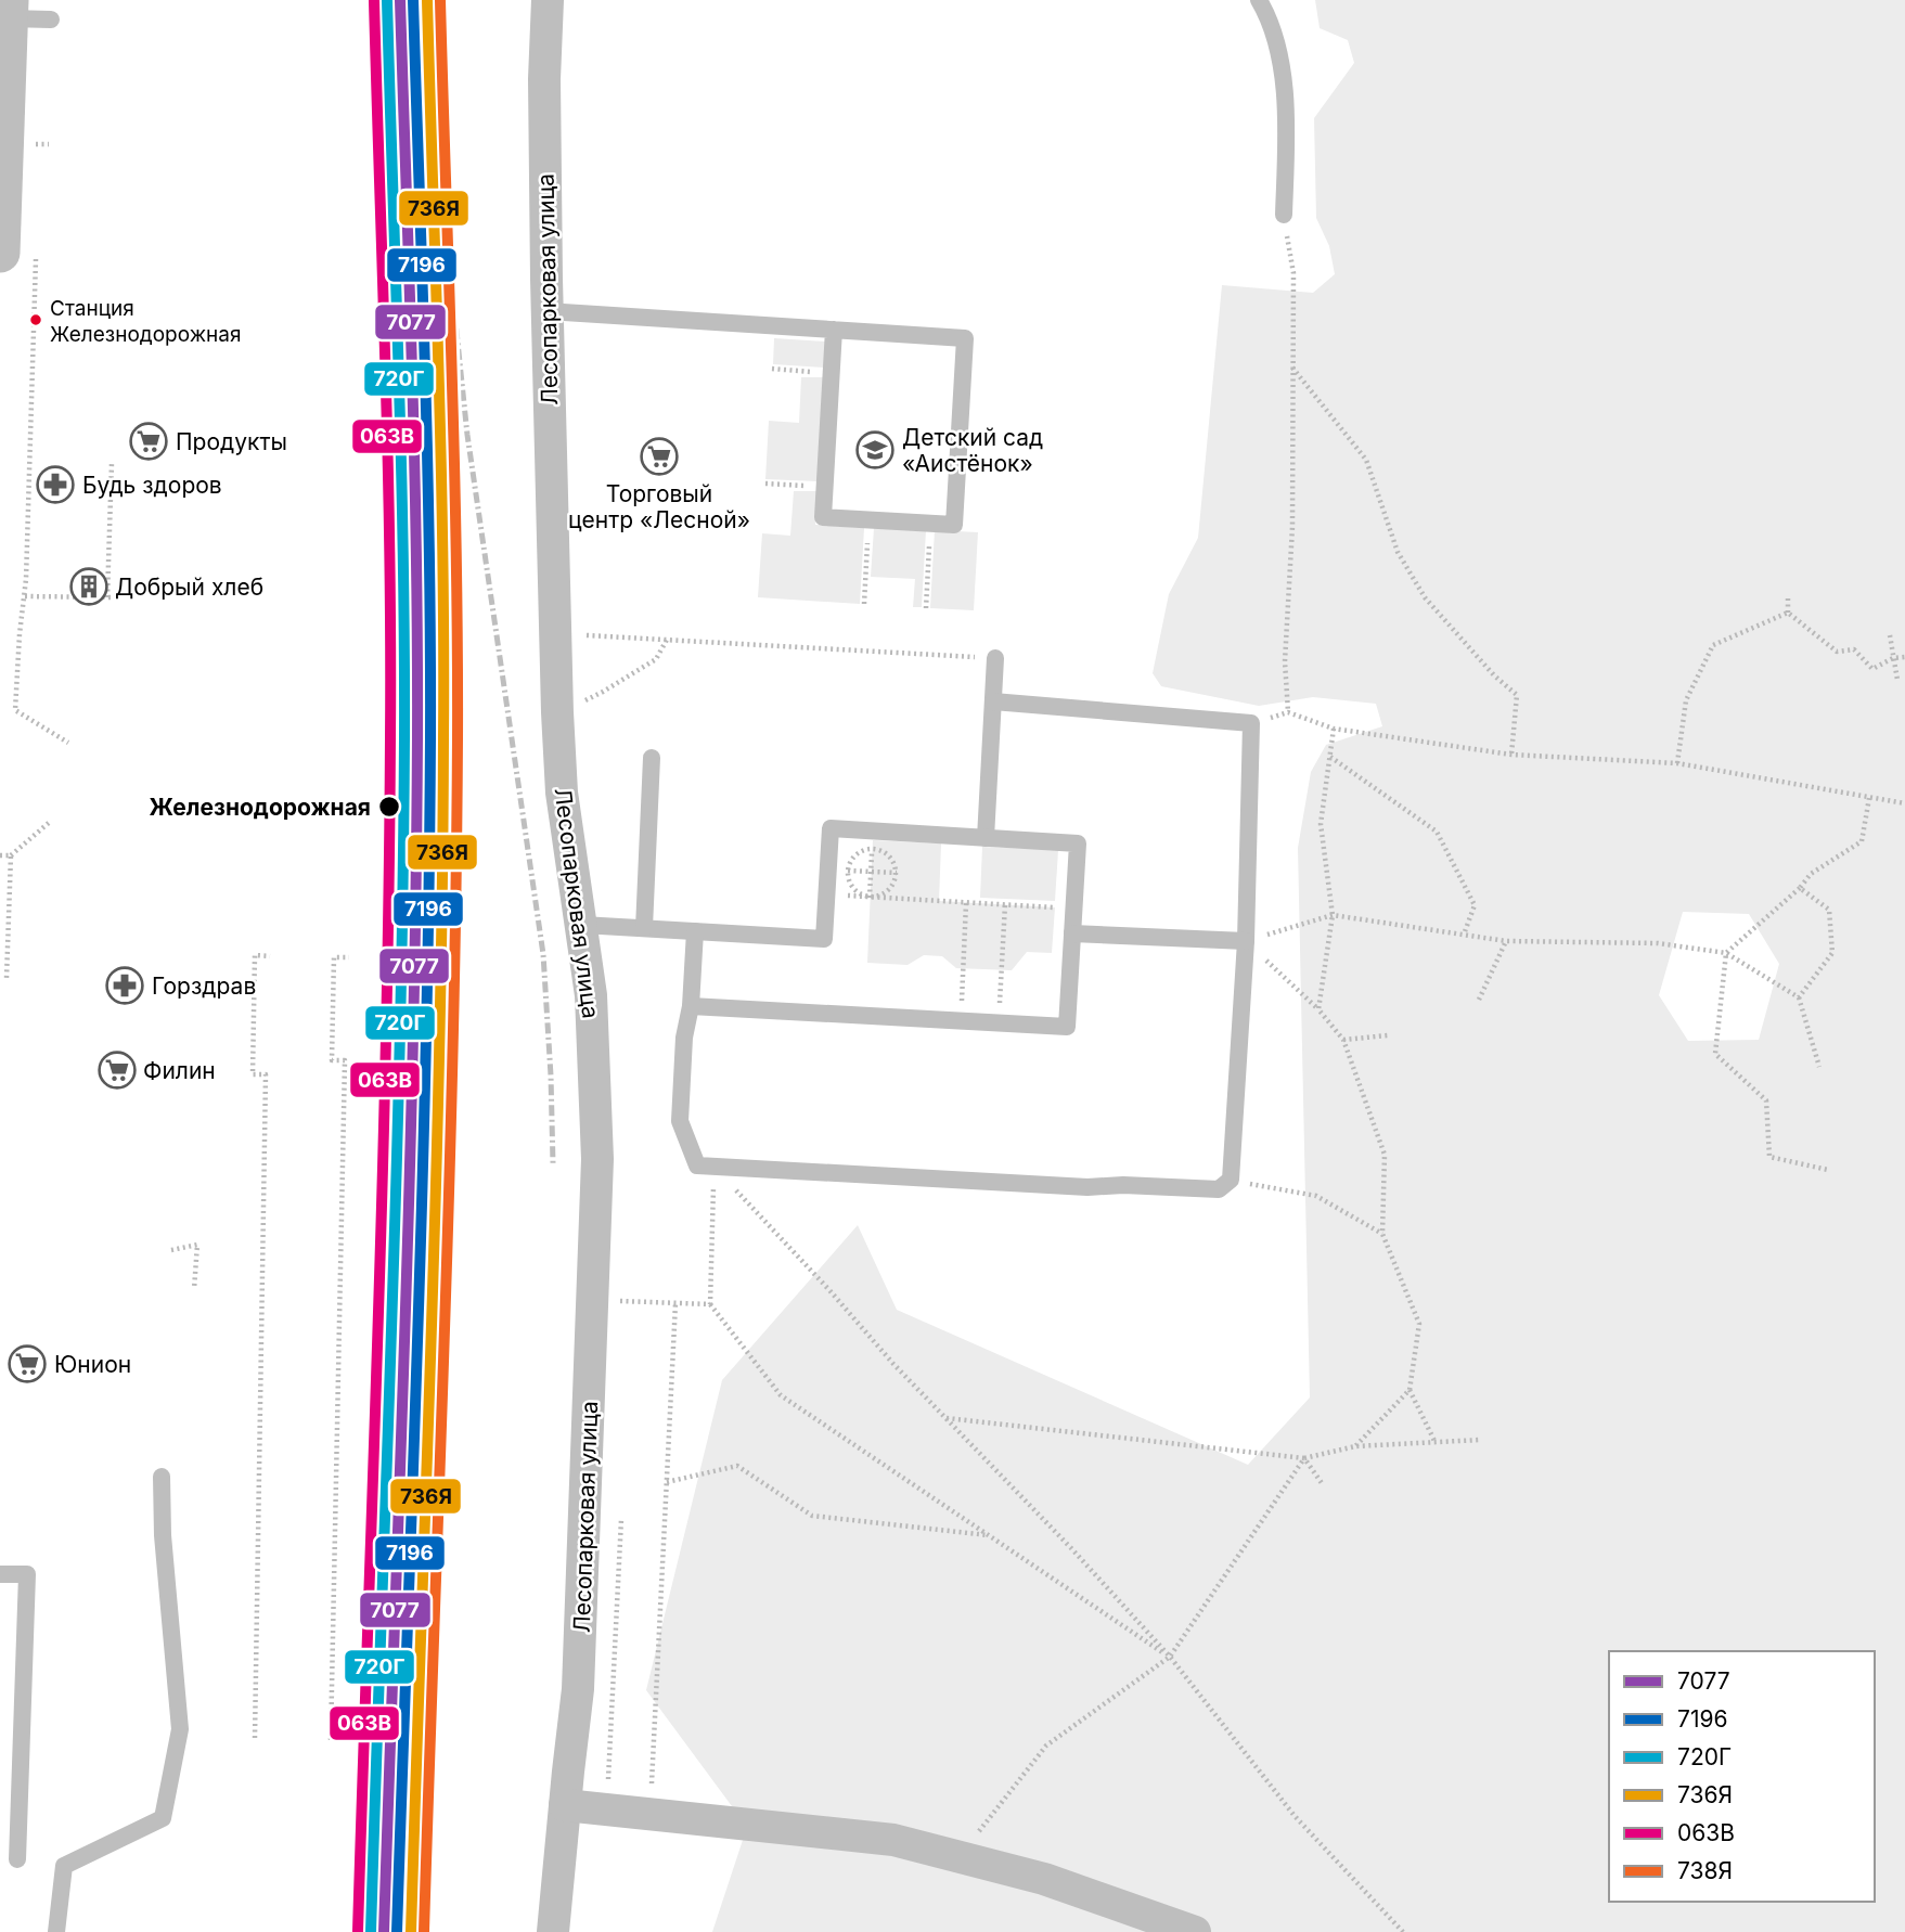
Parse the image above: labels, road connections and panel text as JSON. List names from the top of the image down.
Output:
{
  "streets": {
    "street": ["Лесопарковая улица"]
  },
  "places": {
    "other": ["Станция Железнодорожная", "Железнодорожная"],
    "supermarket": [
      "Продукты",
      "Торговый центр «Лесной»",
      "Филин",
      "Юнион"
    ],
    "school or university": ["Детский сад «Аистёнок»"],
    "pharmacy": ["Будь здоров", "Горздрав"],
    "building": ["Добрый хлеб"]
  },
  "lines": [
    "transit line 7077",
    "transit line 7196",
    "transit line 720Г",
    "transit line 736Я",
    "transit line 738Я",
    "transit line 063В"
  ],
  "legend": [
    "7077",
    "7196",
    "720Г",
    "736Я",
    "063В",
    "738Я"
  ]
}
